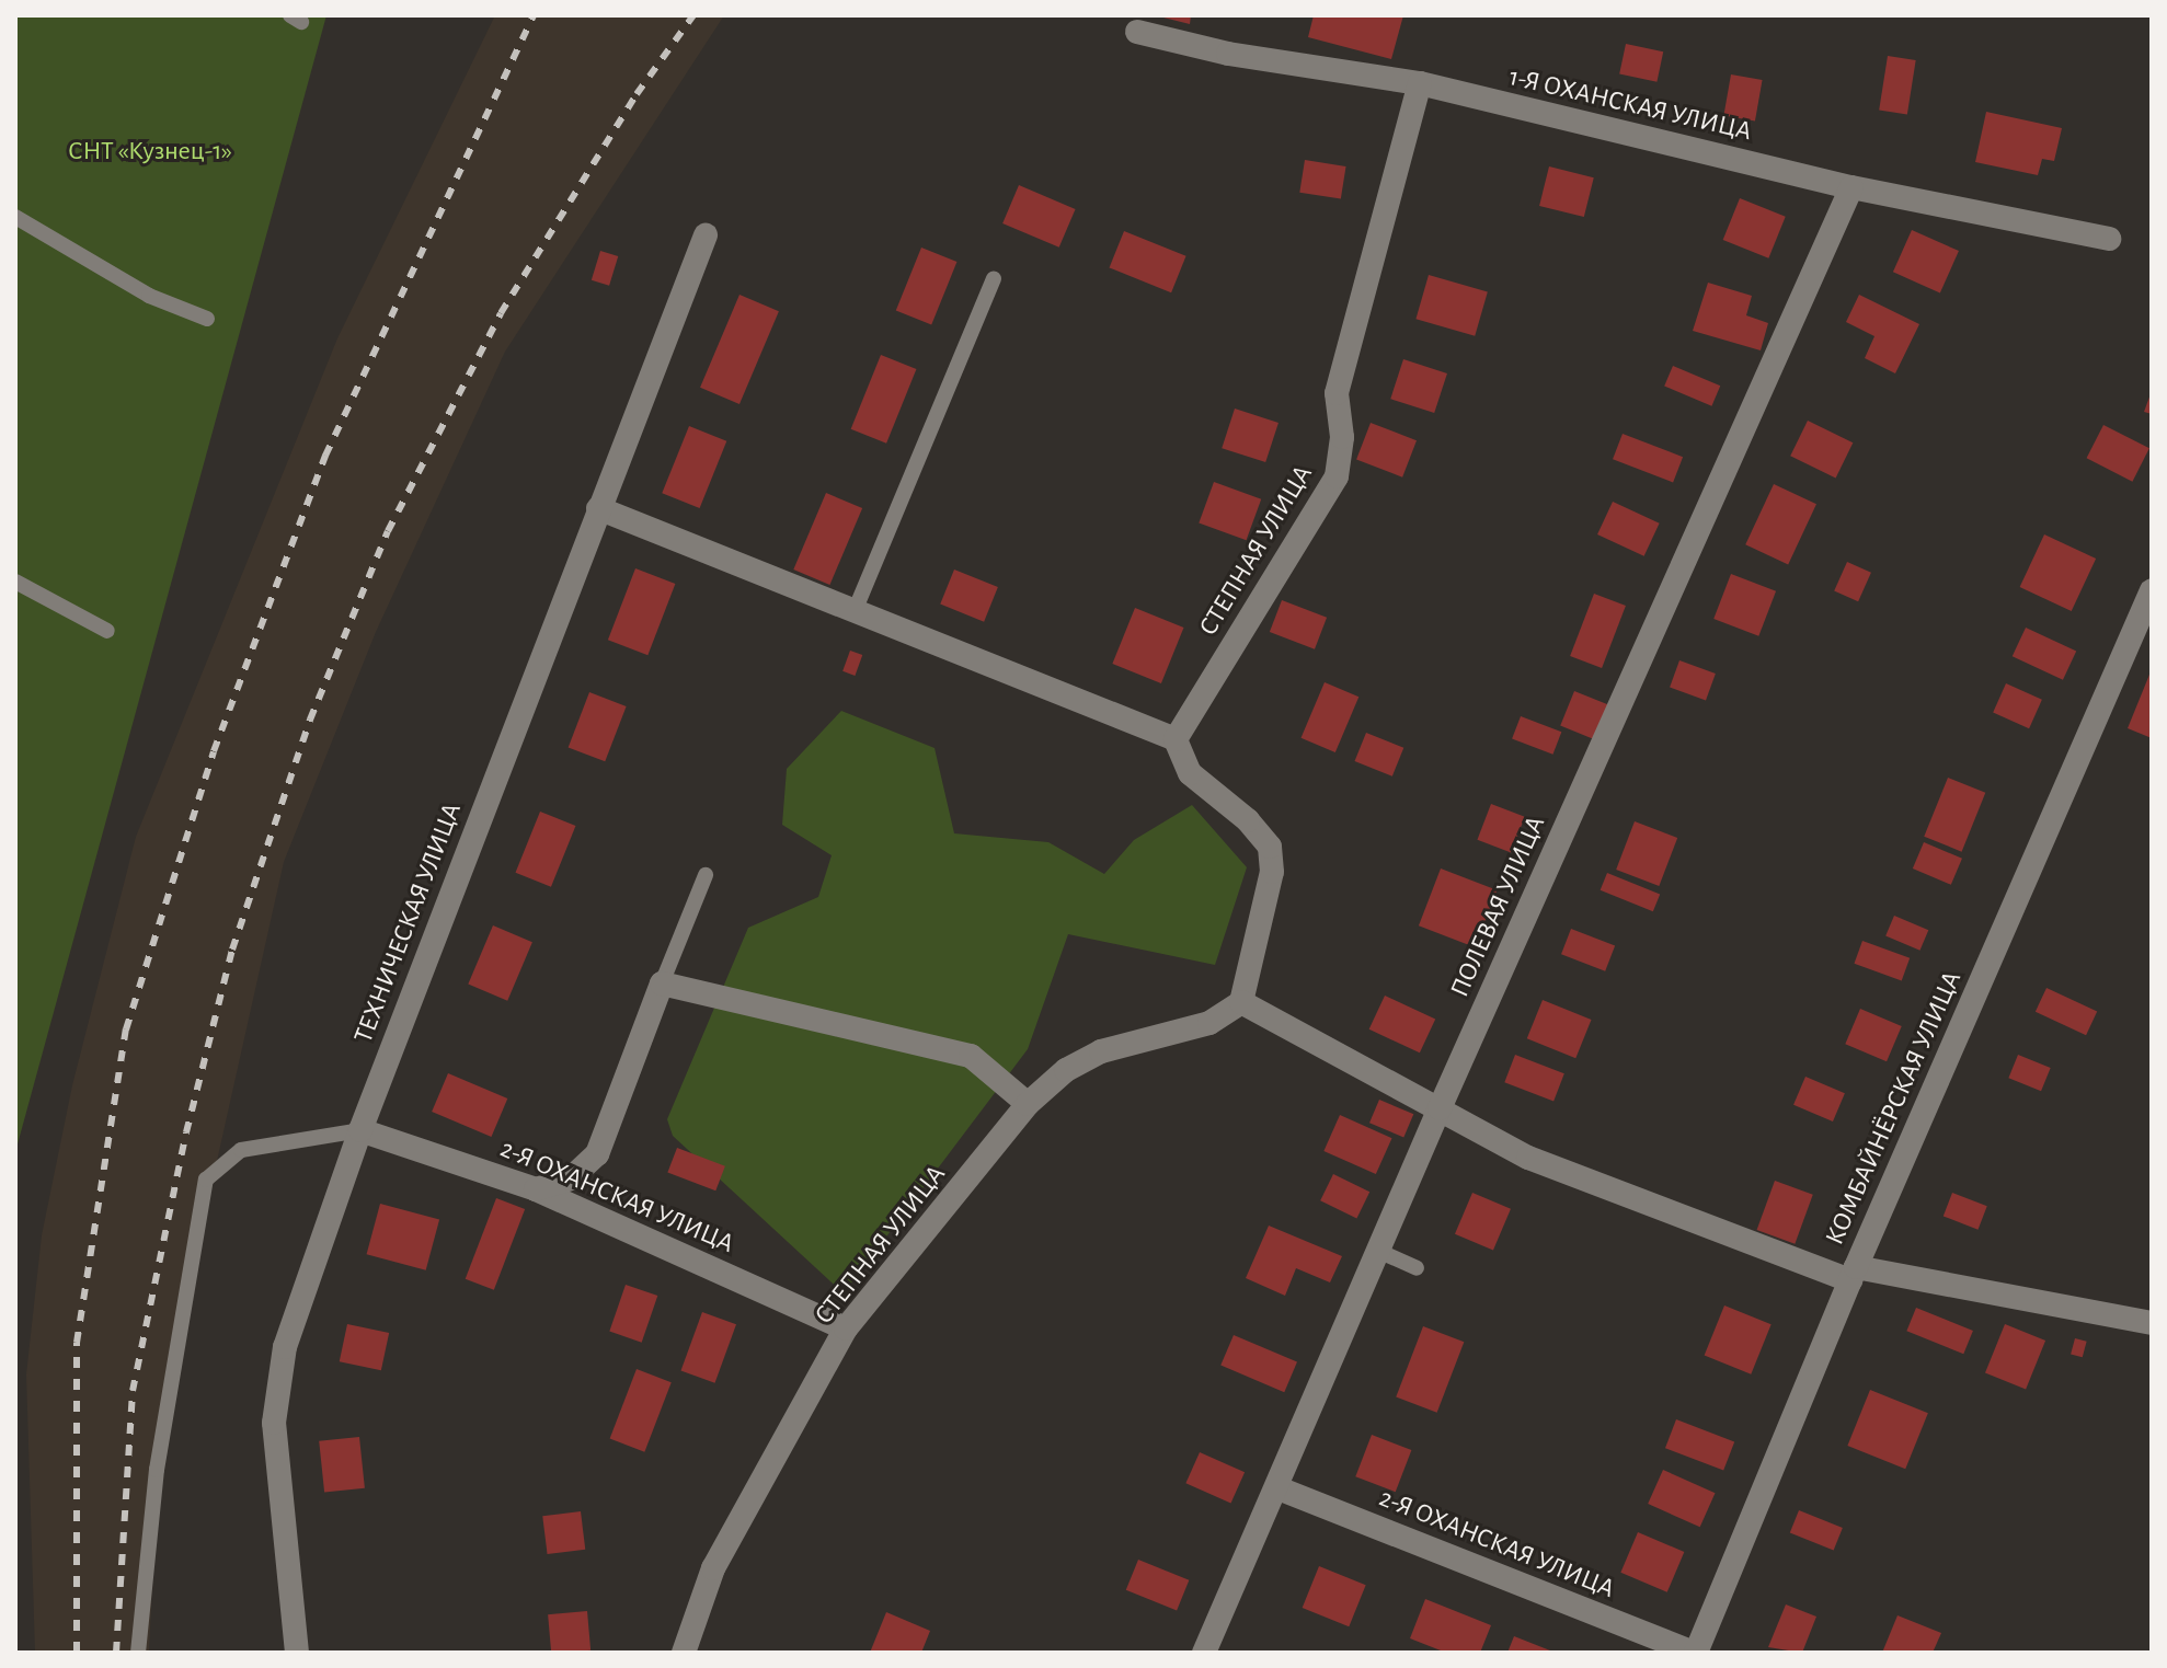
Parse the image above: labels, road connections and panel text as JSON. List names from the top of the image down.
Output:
{
  "streets": {
    "street": [
      "1-Я ОХАНСКАЯ УЛИЦА",
      "СТЕПНАЯ УЛИЦА",
      "ПОЛЕВАЯ УЛИЦА",
      "ТЕХНИЧЕСКАЯ УЛИЦА",
      "КОМБАЙНЁРСКАЯ УЛИЦА",
      "2-Я ОХАНСКАЯ УЛИЦА"
    ]
  },
  "crossings": [
    ["1-Я ОХАНСКАЯ УЛИЦА", "СТЕПНАЯ УЛИЦА"],
    ["1-Я ОХАНСКАЯ УЛИЦА", "ПОЛЕВАЯ УЛИЦА"],
    ["СТЕПНАЯ УЛИЦА", "2-Я ОХАНСКАЯ УЛИЦА"],
    ["ПОЛЕВАЯ УЛИЦА", "2-Я ОХАНСКАЯ УЛИЦА"],
    ["ТЕХНИЧЕСКАЯ УЛИЦА", "2-Я ОХАНСКАЯ УЛИЦА"],
    ["КОМБАЙНЁРСКАЯ УЛИЦА", "2-Я ОХАНСКАЯ УЛИЦА"]
  ],
  "parks": ["СНТ «Кузнец-1»"]
}
